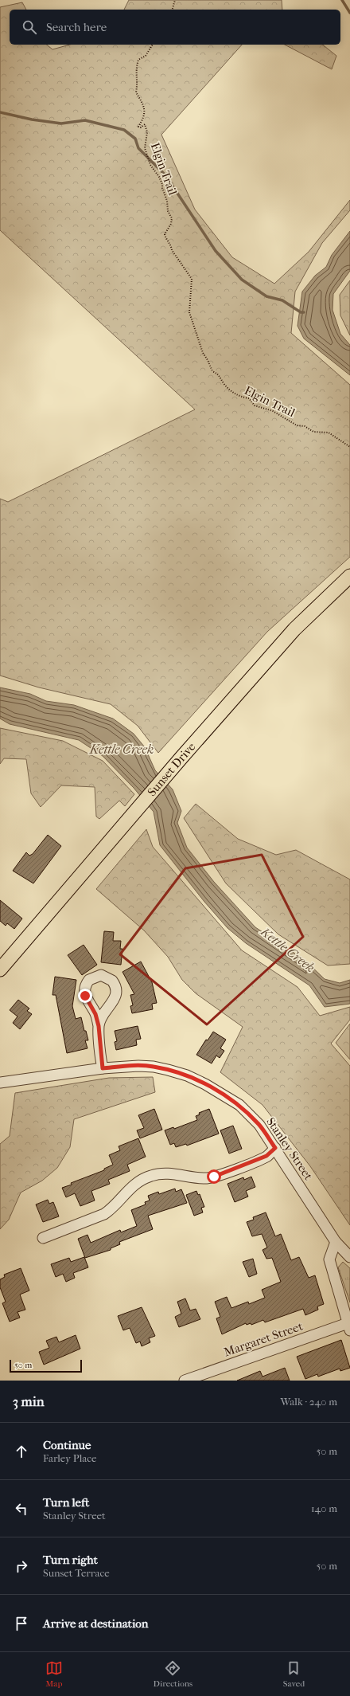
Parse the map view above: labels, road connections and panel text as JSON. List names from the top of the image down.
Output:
{
  "streets": {
    "main road": ["Sunset Drive"],
    "street": ["Stanley Street", "Margaret Street"],
    "path": ["Elgin Trail"]
  },
  "water": ["Kettle Creek"],
  "scale_bar": "50 m",
  "page": {
    "search": "Search here",
    "scale": "50 m",
    "heading": ["3 min", "Walk · 240 m"],
    "list": [
      ["Continue", "Farley Place", "50 m"],
      ["Turn left", "Stanley Street", "140 m"],
      ["Turn right", "Sunset Terrace", "50 m"],
      "Arrive at destination"
    ],
    "nav": ["Map", "Directions", "Saved"]
  }
}
